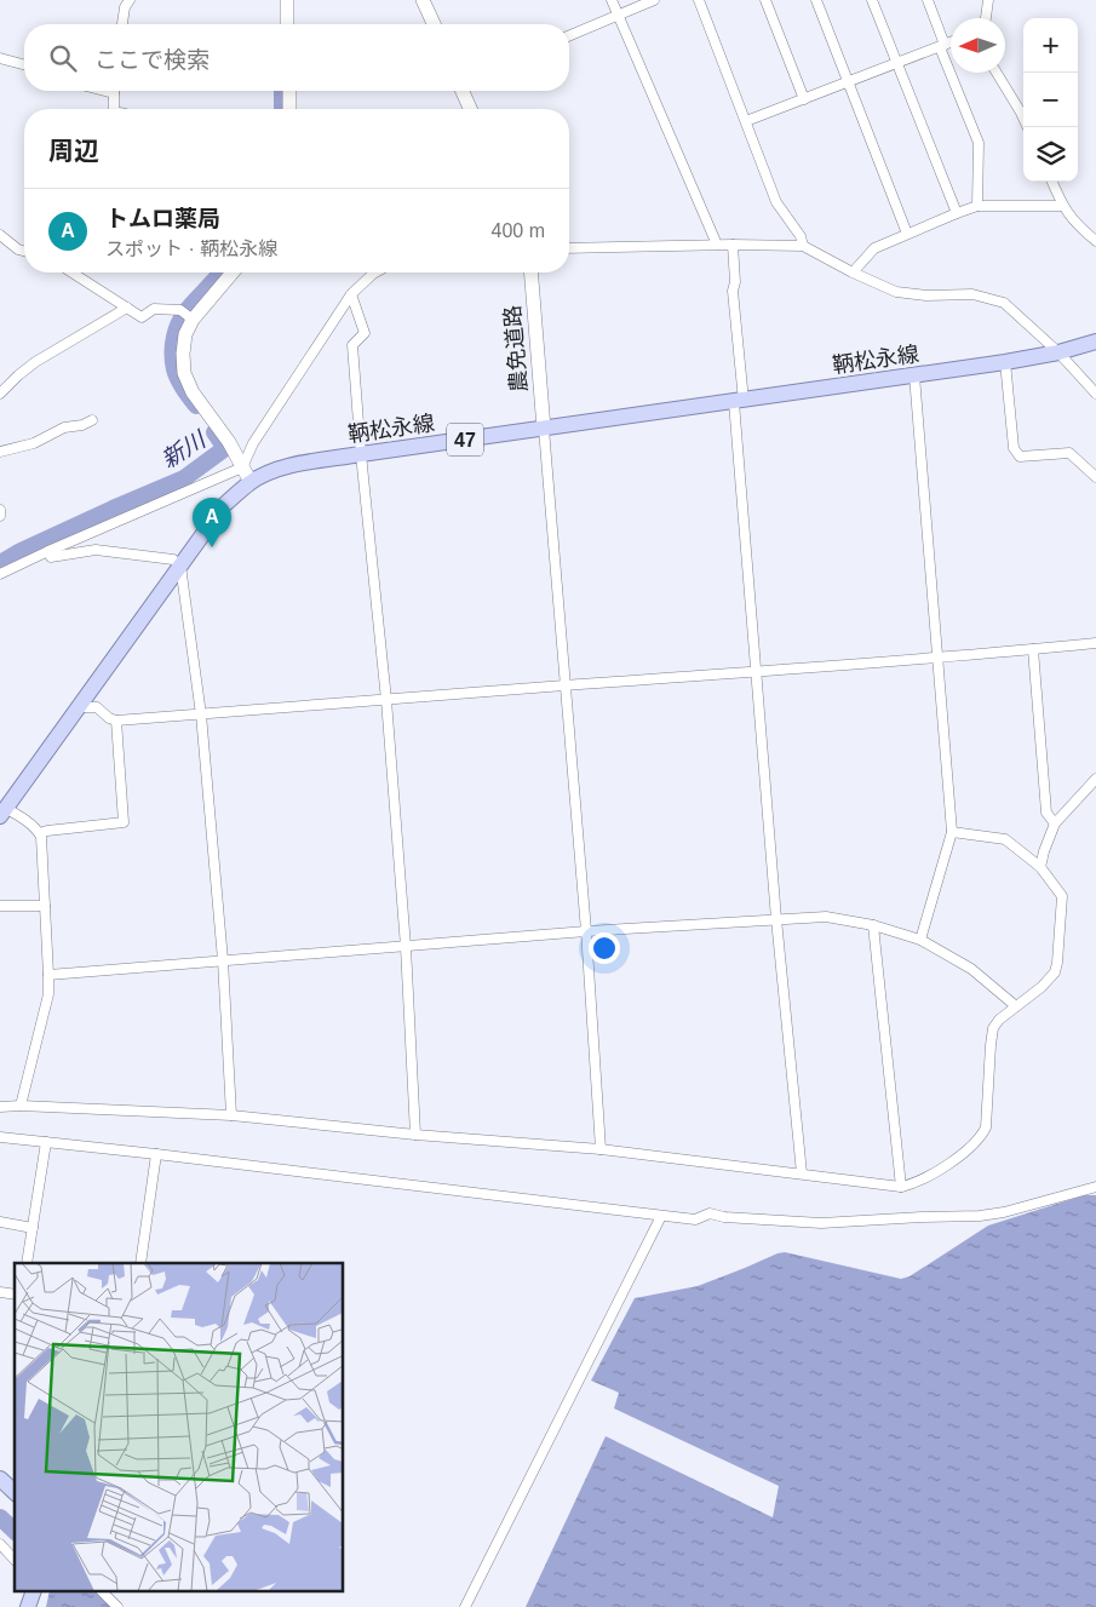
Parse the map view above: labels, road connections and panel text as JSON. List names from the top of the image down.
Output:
{
  "streets": {
    "main road": ["農免道路", "鞆松永線", "47"]
  },
  "crossings": [
    ["農免道路", "鞆松永線"]
  ],
  "water": ["新川"],
  "north": "left",
  "page": {
    "map_buttons": ["+", "−"],
    "search": "ここで検索",
    "heading": "周辺",
    "list": [
      {
        "mark": "A",
        "name": "トムロ薬局",
        "note": "スポット · 鞆松永線",
        "value": "400 m"
      }
    ],
    "pins": "A"
  }
}
